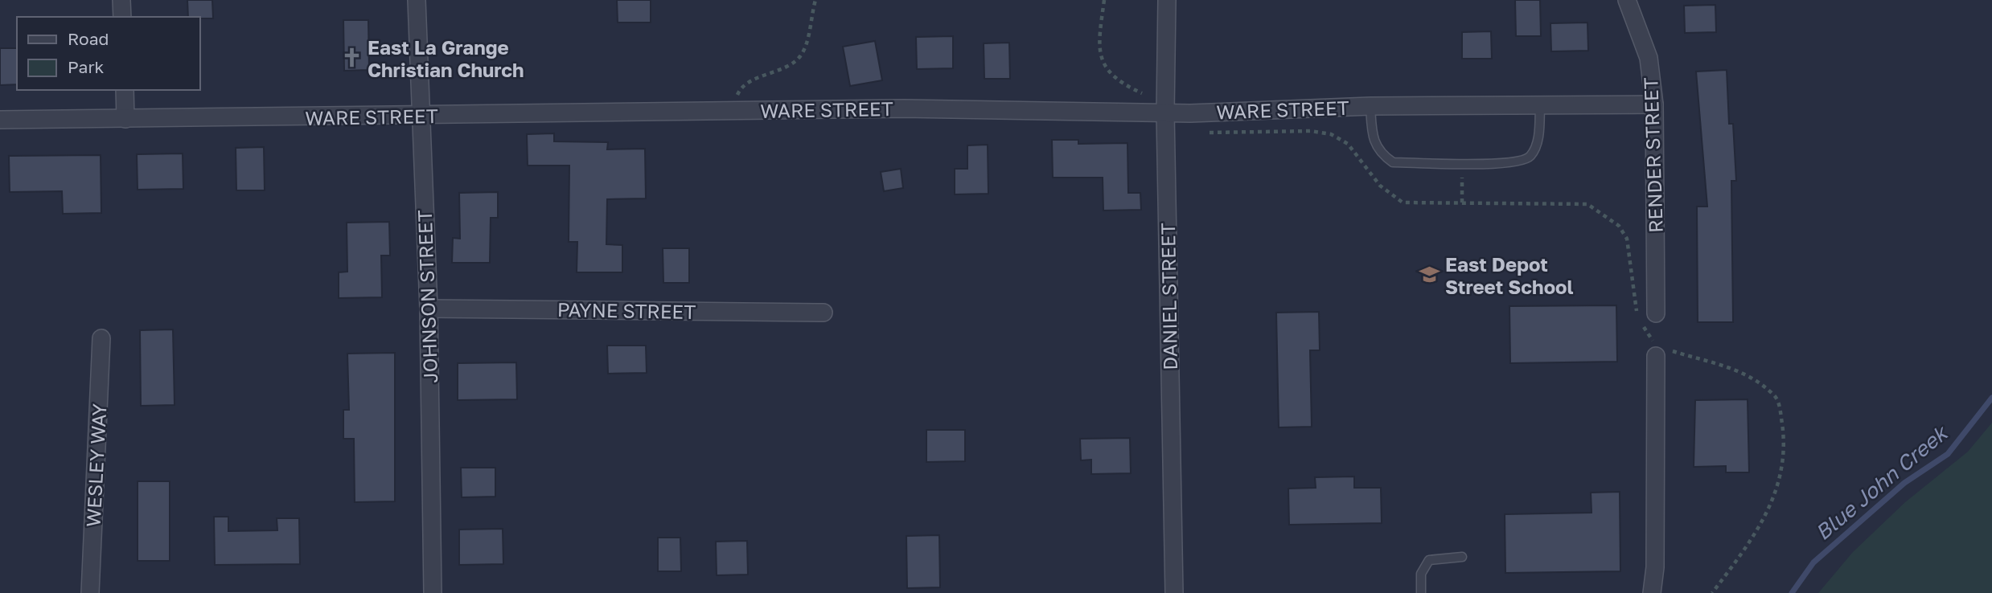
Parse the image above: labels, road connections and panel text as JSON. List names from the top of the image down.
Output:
{
  "streets": {
    "street": [
      "WARE STREET",
      "RENDER STREET",
      "JOHNSON STREET",
      "DANIEL STREET",
      "PAYNE STREET",
      "WESLEY WAY"
    ]
  },
  "crossings": [
    ["WARE STREET", "RENDER STREET"],
    ["WARE STREET", "JOHNSON STREET"],
    ["WARE STREET", "DANIEL STREET"],
    ["JOHNSON STREET", "PAYNE STREET"]
  ],
  "water": ["Blue John Creek"],
  "places": {
    "church": ["East La Grange Christian Church"],
    "school or university": ["East Depot Street School"]
  },
  "legend": ["Road", "Park"]
}
